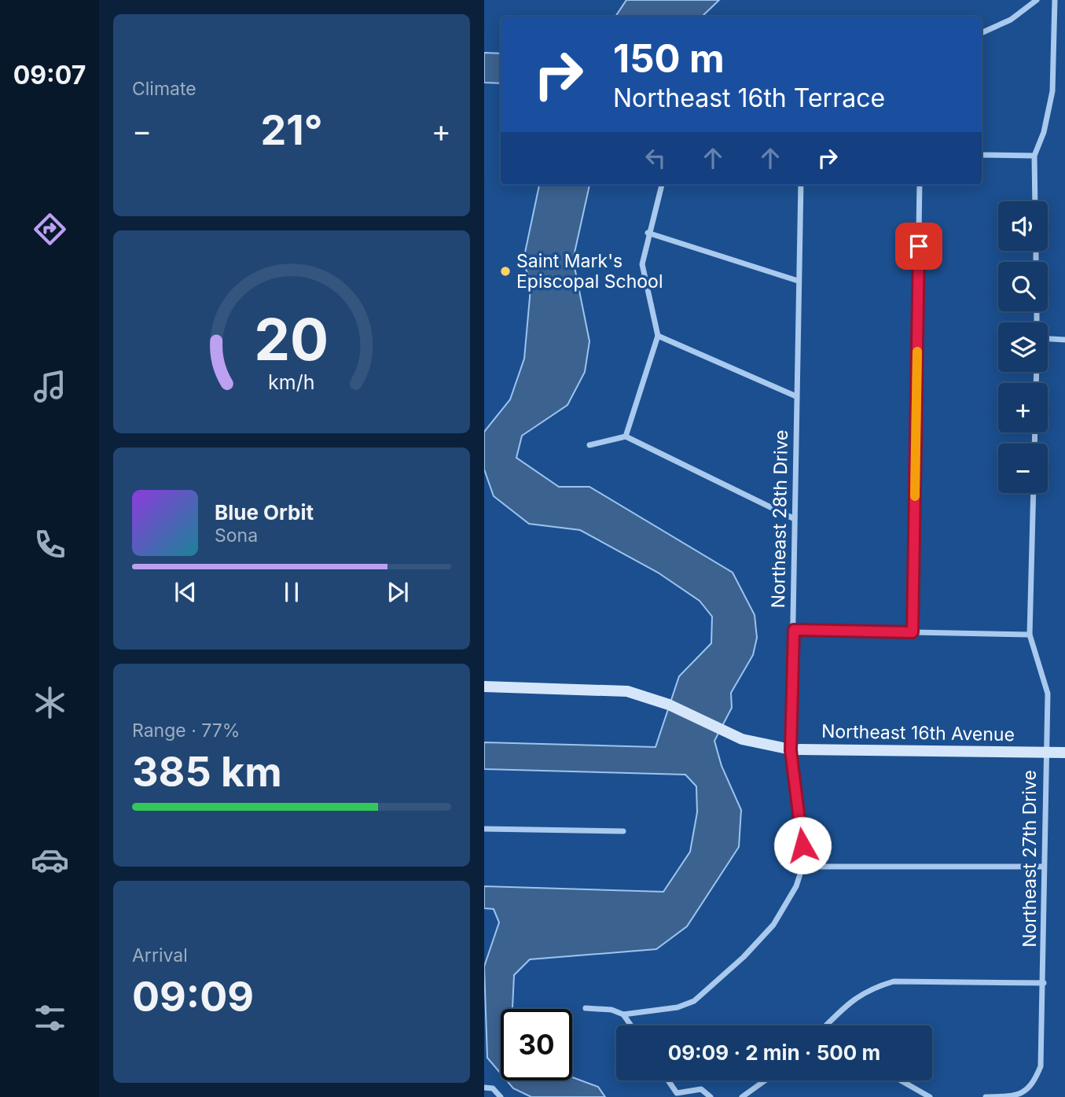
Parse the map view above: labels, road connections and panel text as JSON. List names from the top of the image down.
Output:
{
  "streets": {
    "street": ["Northeast 28th Drive", "Northeast 16th Avenue", "Northeast 27th Drive"]
  },
  "crossings": [
    ["Northeast 28th Drive", "Northeast 16th Avenue"],
    ["Northeast 16th Avenue", "Northeast 27th Drive"]
  ],
  "places": ["Saint Mark's Episcopal School"],
  "page": {
    "tabs": "09:07",
    "tile": [
      "Climate",
      ["Range · 77%", "385 km"],
      ["Arrival", "09:09"]
    ],
    "turn": ["150 m", "Northeast 16th Terrace"],
    "heat": ["−", "21°", "+"],
    "map_buttons": ["+", "−"],
    "song": ["Blue Orbit", "Sona"],
    "limit": "30",
    "trip": "09:09 · 2 min · 500 m",
    "gauge": ["20", "km/h"]
  }
}
